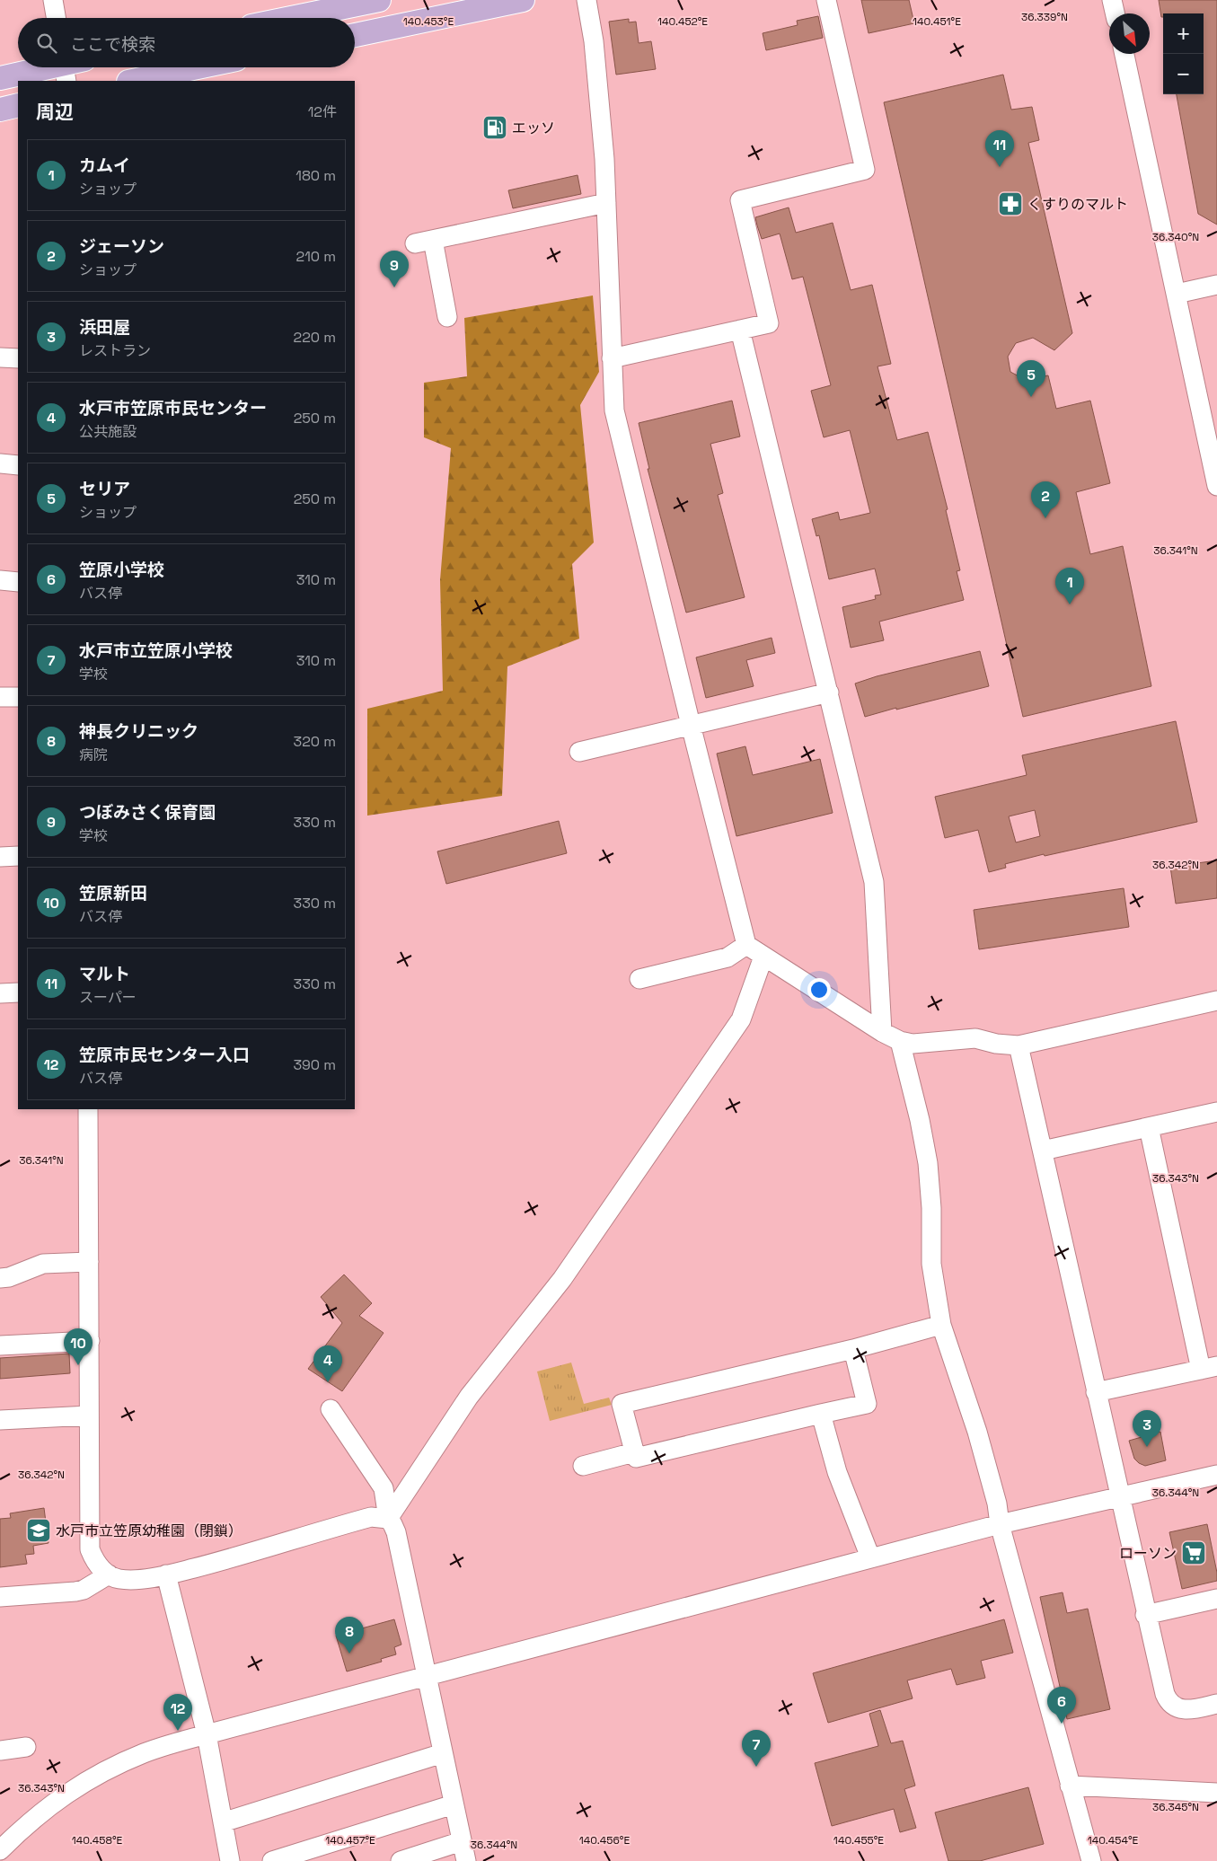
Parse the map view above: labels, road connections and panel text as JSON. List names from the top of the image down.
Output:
{
  "places": {
    "fuel station": ["エッソ"],
    "pharmacy": ["くすりのマルト"],
    "school or university": ["水戸市立笠原幼稚園（閉鎖）"],
    "supermarket": ["ローソン"]
  },
  "north": "bottom right",
  "page": {
    "map_buttons": ["+", "−"],
    "search": "ここで検索",
    "heading": ["周辺", "12件"],
    "pins": [
      "11",
      "9",
      "5",
      "2",
      "1",
      "10",
      "4",
      "3",
      "8",
      "6",
      "12",
      "7"
    ],
    "list": [
      {
        "mark": "1",
        "name": "カムイ",
        "note": "ショップ",
        "value": "180 m"
      },
      {
        "mark": "2",
        "name": "ジェーソン",
        "note": "ショップ",
        "value": "210 m"
      },
      {
        "mark": "3",
        "name": "浜田屋",
        "note": "レストラン",
        "value": "220 m"
      },
      {
        "mark": "4",
        "name": "水戸市笠原市民センター",
        "note": "公共施設",
        "value": "250 m"
      },
      {
        "mark": "5",
        "name": "セリア",
        "note": "ショップ",
        "value": "250 m"
      },
      {
        "mark": "6",
        "name": "笠原小学校",
        "note": "バス停",
        "value": "310 m"
      },
      {
        "mark": "7",
        "name": "水戸市立笠原小学校",
        "note": "学校",
        "value": "310 m"
      },
      {
        "mark": "8",
        "name": "神長クリニック",
        "note": "病院",
        "value": "320 m"
      },
      {
        "mark": "9",
        "name": "つぼみさく保育園",
        "note": "学校",
        "value": "330 m"
      },
      {
        "mark": "10",
        "name": "笠原新田",
        "note": "バス停",
        "value": "330 m"
      },
      {
        "mark": "11",
        "name": "マルト",
        "note": "スーパー",
        "value": "330 m"
      },
      {
        "mark": "12",
        "name": "笠原市民センター入口",
        "note": "バス停",
        "value": "390 m"
      }
    ]
  },
  "coordinates": [
    "36.339°N",
    "140.453°E",
    "140.452°E",
    "140.451°E",
    "36.340°N",
    "36.341°N",
    "36.342°N",
    "36.343°N",
    "36.344°N",
    "36.345°N",
    "140.458°E",
    "140.457°E",
    "140.456°E",
    "140.455°E",
    "140.454°E"
  ]
}
